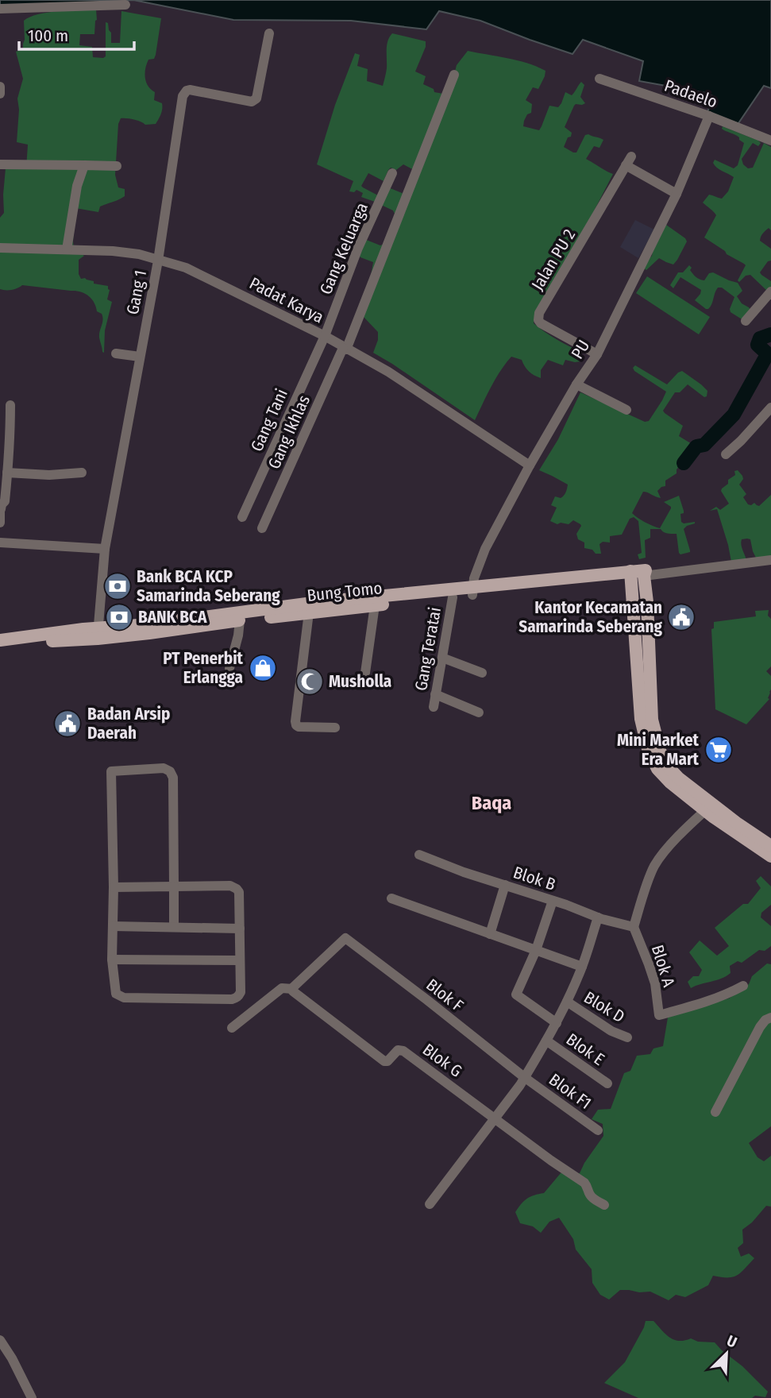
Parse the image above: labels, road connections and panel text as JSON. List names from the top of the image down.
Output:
{
  "streets": {
    "main road": ["Bung Tomo"],
    "street": [
      "Padaelo",
      "Gang Keluarga",
      "Jalan PU 2",
      "Gang 1",
      "Padat Karya",
      "PU",
      "Gang Tani",
      "Gang Ikhlas",
      "Gang Teratai",
      "Blok B",
      "Blok A",
      "Blok F",
      "Blok D",
      "Blok E",
      "Blok G",
      "Blok F1"
    ]
  },
  "crossings": [
    ["Padaelo", "PU"],
    ["Gang Keluarga", "Padat Karya"],
    ["Gang Keluarga", "Gang Tani"],
    ["Jalan PU 2", "PU"],
    ["Gang 1", "Padat Karya"],
    ["Gang 1", "Bung Tomo"],
    ["Padat Karya", "PU"],
    ["Padat Karya", "Gang Tani"],
    ["Padat Karya", "Gang Ikhlas"],
    ["PU", "Bung Tomo"],
    ["Bung Tomo", "Gang Teratai"],
    ["Blok B", "Blok A"],
    ["Blok F", "Blok G"],
    ["Blok F", "Blok F1"]
  ],
  "districts": ["Baqa"],
  "places": {
    "bank": ["Bank BCA KCP Samarinda Seberang", "BANK BCA"],
    "public building": ["Kantor Kecamatan Samarinda Seberang", "Badan Arsip Daerah"],
    "shop": ["PT Penerbit Erlangga"],
    "mosque": ["Musholla"],
    "supermarket": ["Mini Market Era Mart"]
  },
  "scale_bar": "100 m",
  "north": "top right"
}
